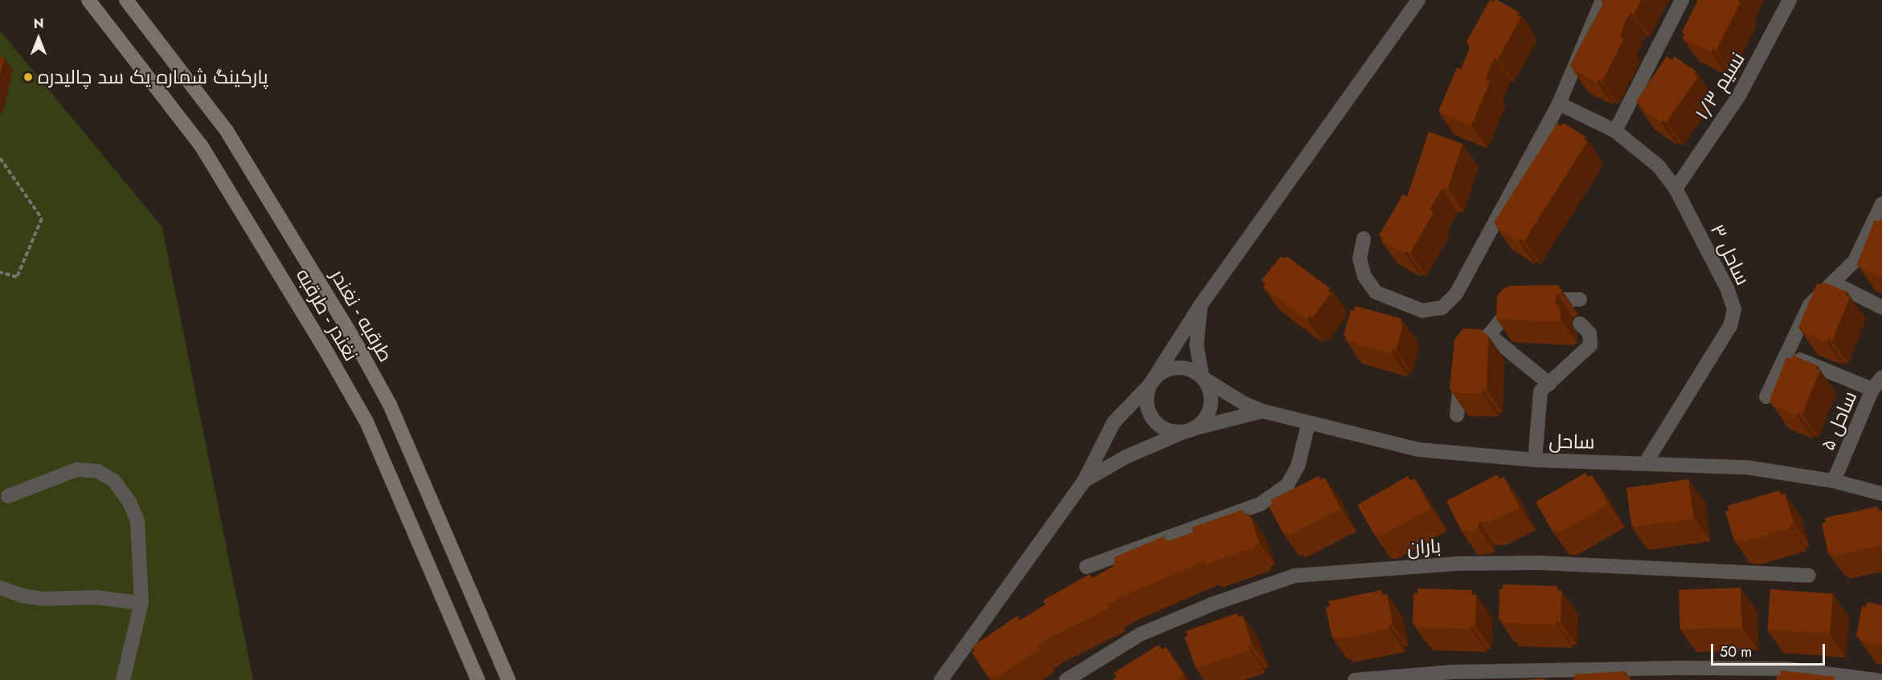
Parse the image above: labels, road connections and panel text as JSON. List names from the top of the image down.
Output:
{
  "streets": {
    "street": [
      "نسیم ۱/۳",
      "ساحل ۳",
      "نغندر - طرقبه",
      "طرقبه - نغندر",
      "ساحل ۵",
      "ساحل",
      "باران"
    ]
  },
  "crossings": [
    ["نسیم ۱/۳", "ساحل ۳"],
    ["ساحل ۳", "ساحل"],
    ["ساحل ۵", "ساحل"]
  ],
  "places": ["پارکینگ شماره یک سد چالیدره"],
  "scale_bar": "50 m",
  "north": "top"
}
